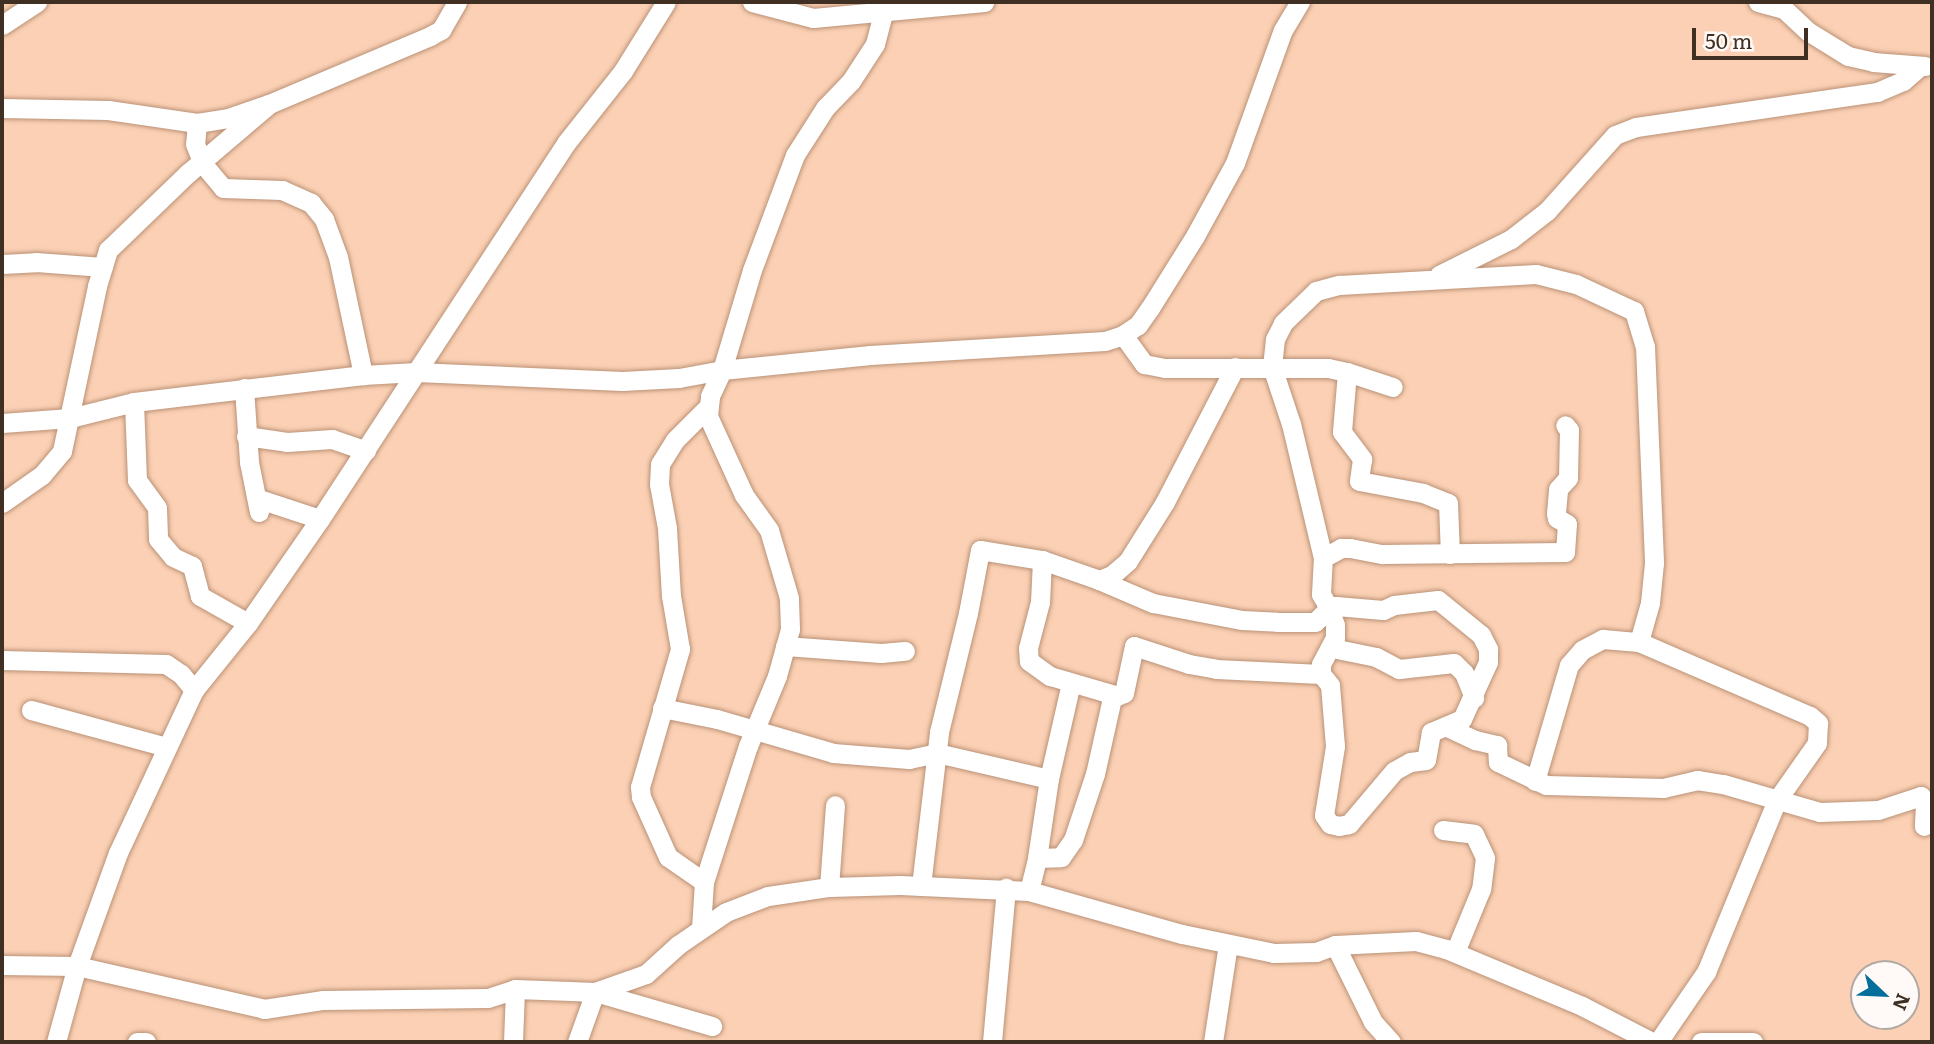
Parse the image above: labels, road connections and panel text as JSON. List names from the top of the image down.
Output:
{
  "scale_bar": "50 m",
  "north": "bottom right"
}
